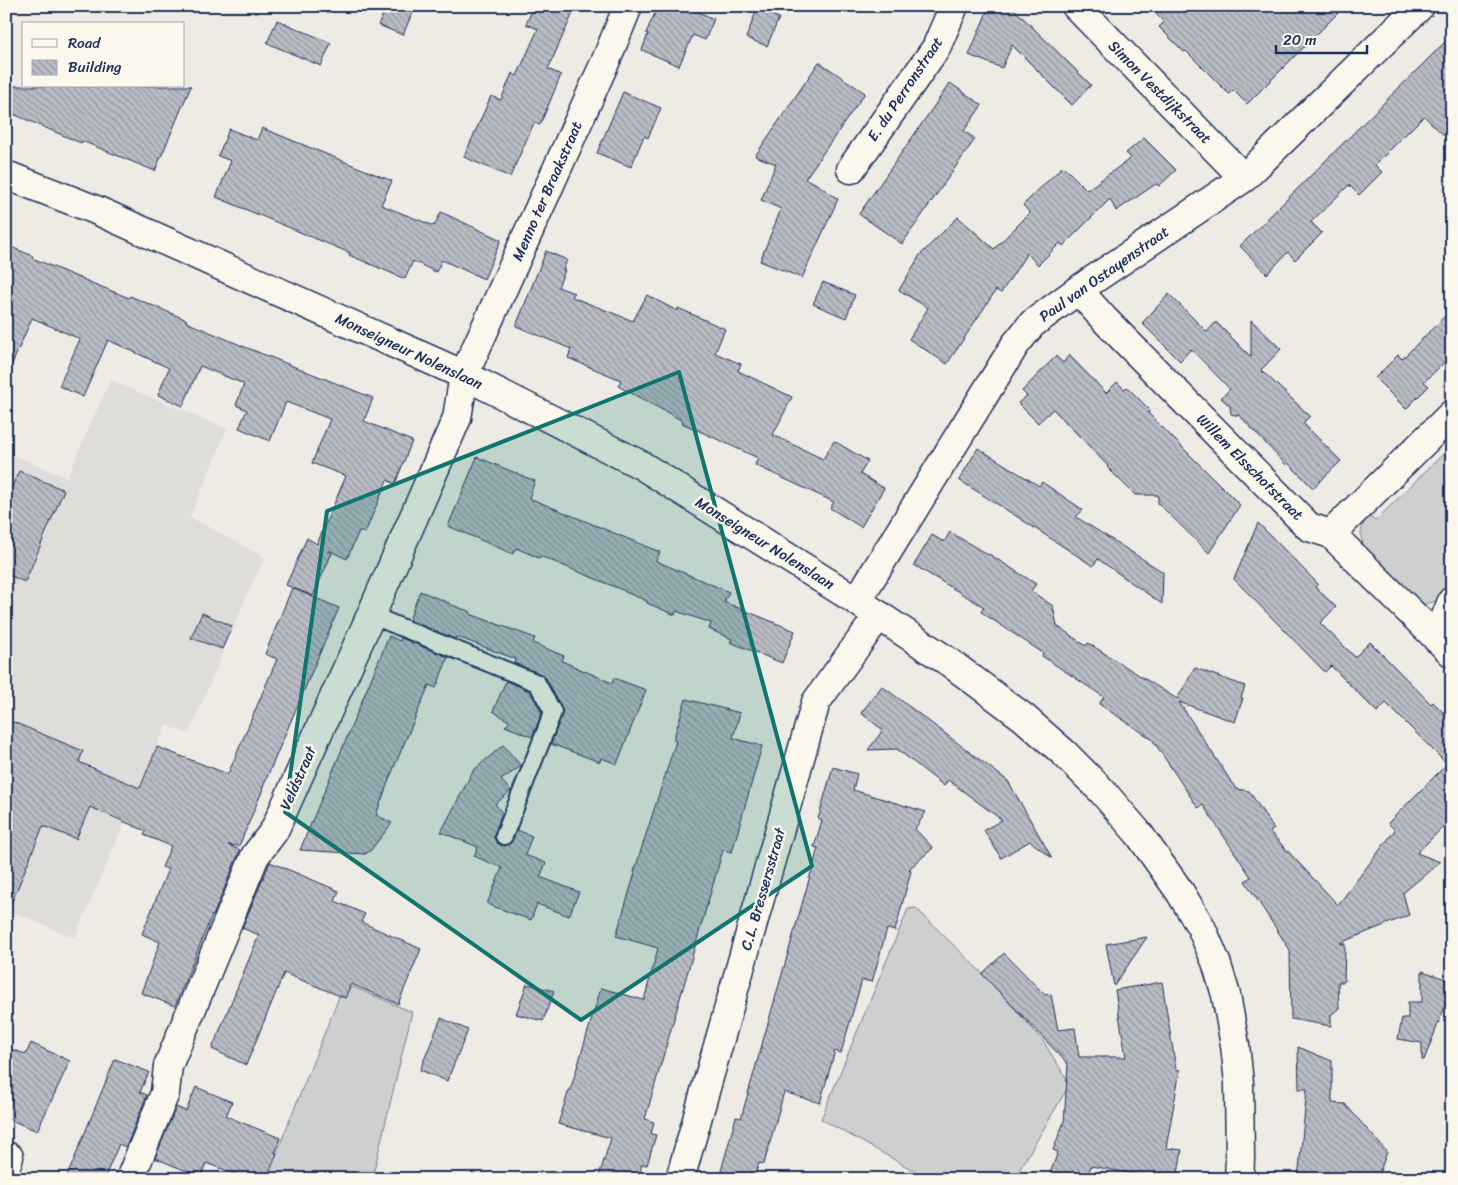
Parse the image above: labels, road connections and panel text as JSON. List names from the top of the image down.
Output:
{
  "streets": {
    "street": [
      "E. du Perronstraat",
      "Simon Vestdijkstraat",
      "Menno ter Braakstraat",
      "Paul van Ostayenstraat",
      "Monseigneur Nolenslaan",
      "Willem Elsschotstraat",
      "Veldstraat",
      "C.L. Bressersstraat"
    ]
  },
  "crossings": [
    ["Simon Vestdijkstraat", "Paul van Ostayenstraat"],
    ["Menno ter Braakstraat", "Monseigneur Nolenslaan"],
    ["Menno ter Braakstraat", "Veldstraat"],
    ["Paul van Ostayenstraat", "Monseigneur Nolenslaan"],
    ["Paul van Ostayenstraat", "Willem Elsschotstraat"],
    ["Paul van Ostayenstraat", "C.L. Bressersstraat"],
    ["Monseigneur Nolenslaan", "Veldstraat"],
    ["Monseigneur Nolenslaan", "C.L. Bressersstraat"]
  ],
  "legend": ["Road", "Building"],
  "scale_bar": "20 m"
}
